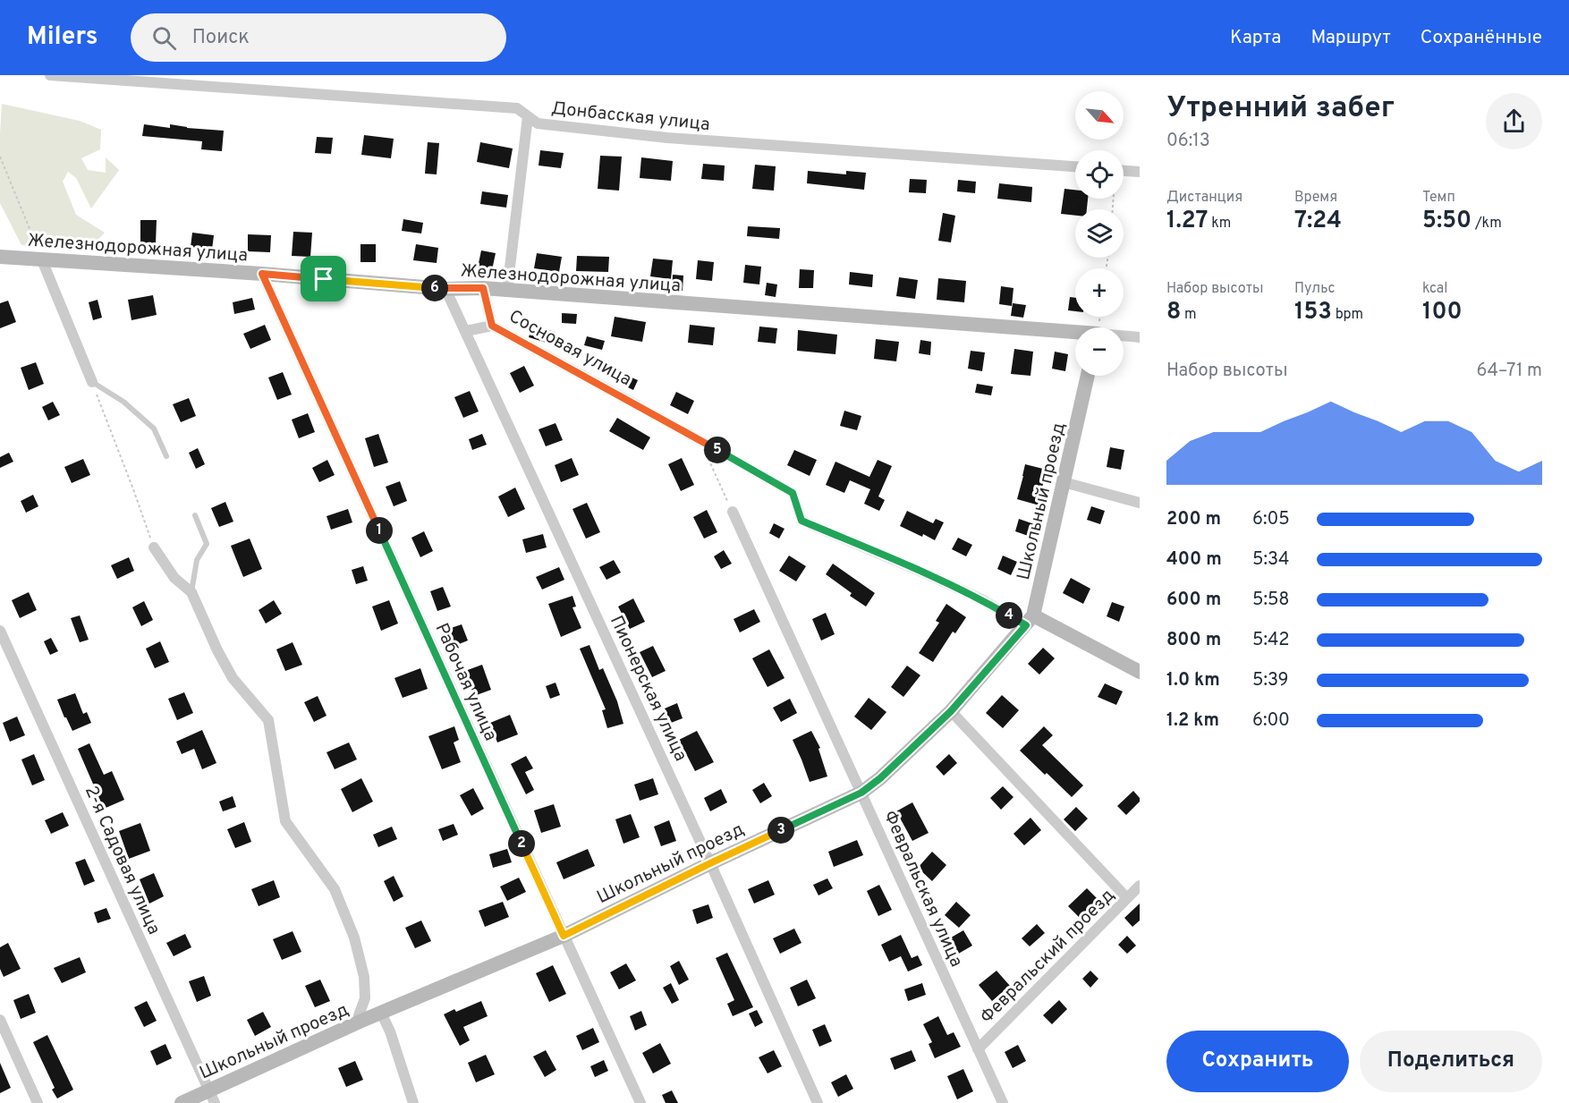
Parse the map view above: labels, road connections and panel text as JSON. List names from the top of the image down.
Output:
{
  "streets": {
    "street": [
      "Донбасская улица",
      "Железнодорожная улица",
      "Сосновая улица",
      "Школьный проезд",
      "Рабочая улица",
      "Пионерская улица",
      "2-я Садовая улица",
      "Февральская улица",
      "Февральский проезд"
    ]
  },
  "crossings": [
    ["Железнодорожная улица", "Сосновая улица"],
    ["Железнодорожная улица", "Рабочая улица"],
    ["Железнодорожная улица", "Пионерская улица"],
    ["Школьный проезд", "Рабочая улица"],
    ["Школьный проезд", "Пионерская улица"],
    ["Школьный проезд", "2-я Садовая улица"],
    ["Школьный проезд", "Февральская улица"],
    ["Февральская улица", "Февральский проезд"]
  ],
  "north": "bottom right",
  "page": {
    "header": "Milers",
    "search": "Поиск",
    "nav": ["Карта", "Маршрут", "Сохранённые"],
    "heading": ["Утренний забег", "06:13"],
    "map_buttons": ["+", "−"],
    "stats": [
      ["Дистанция", "1.27 km"],
      ["Время", "7:24"],
      ["Темп", "5:50 /km"],
      ["Набор высоты", "8 m"],
      ["Пульс", "153 bpm"],
      ["kcal", "100"]
    ],
    "pins": [
      "6",
      "5",
      "1",
      "4",
      "3",
      "2"
    ],
    "chart": ["Набор высоты", "64–71 m"],
    "list": [
      {
        "name": "200 m",
        "note": "6:05"
      },
      {
        "name": "400 m",
        "note": "5:34"
      },
      {
        "name": "600 m",
        "note": "5:58"
      },
      {
        "name": "800 m",
        "note": "5:42"
      },
      {
        "name": "1.0 km",
        "note": "5:39"
      },
      {
        "name": "1.2 km",
        "note": "6:00"
      }
    ],
    "buttons": ["Сохранить", "Поделиться"]
  }
}
